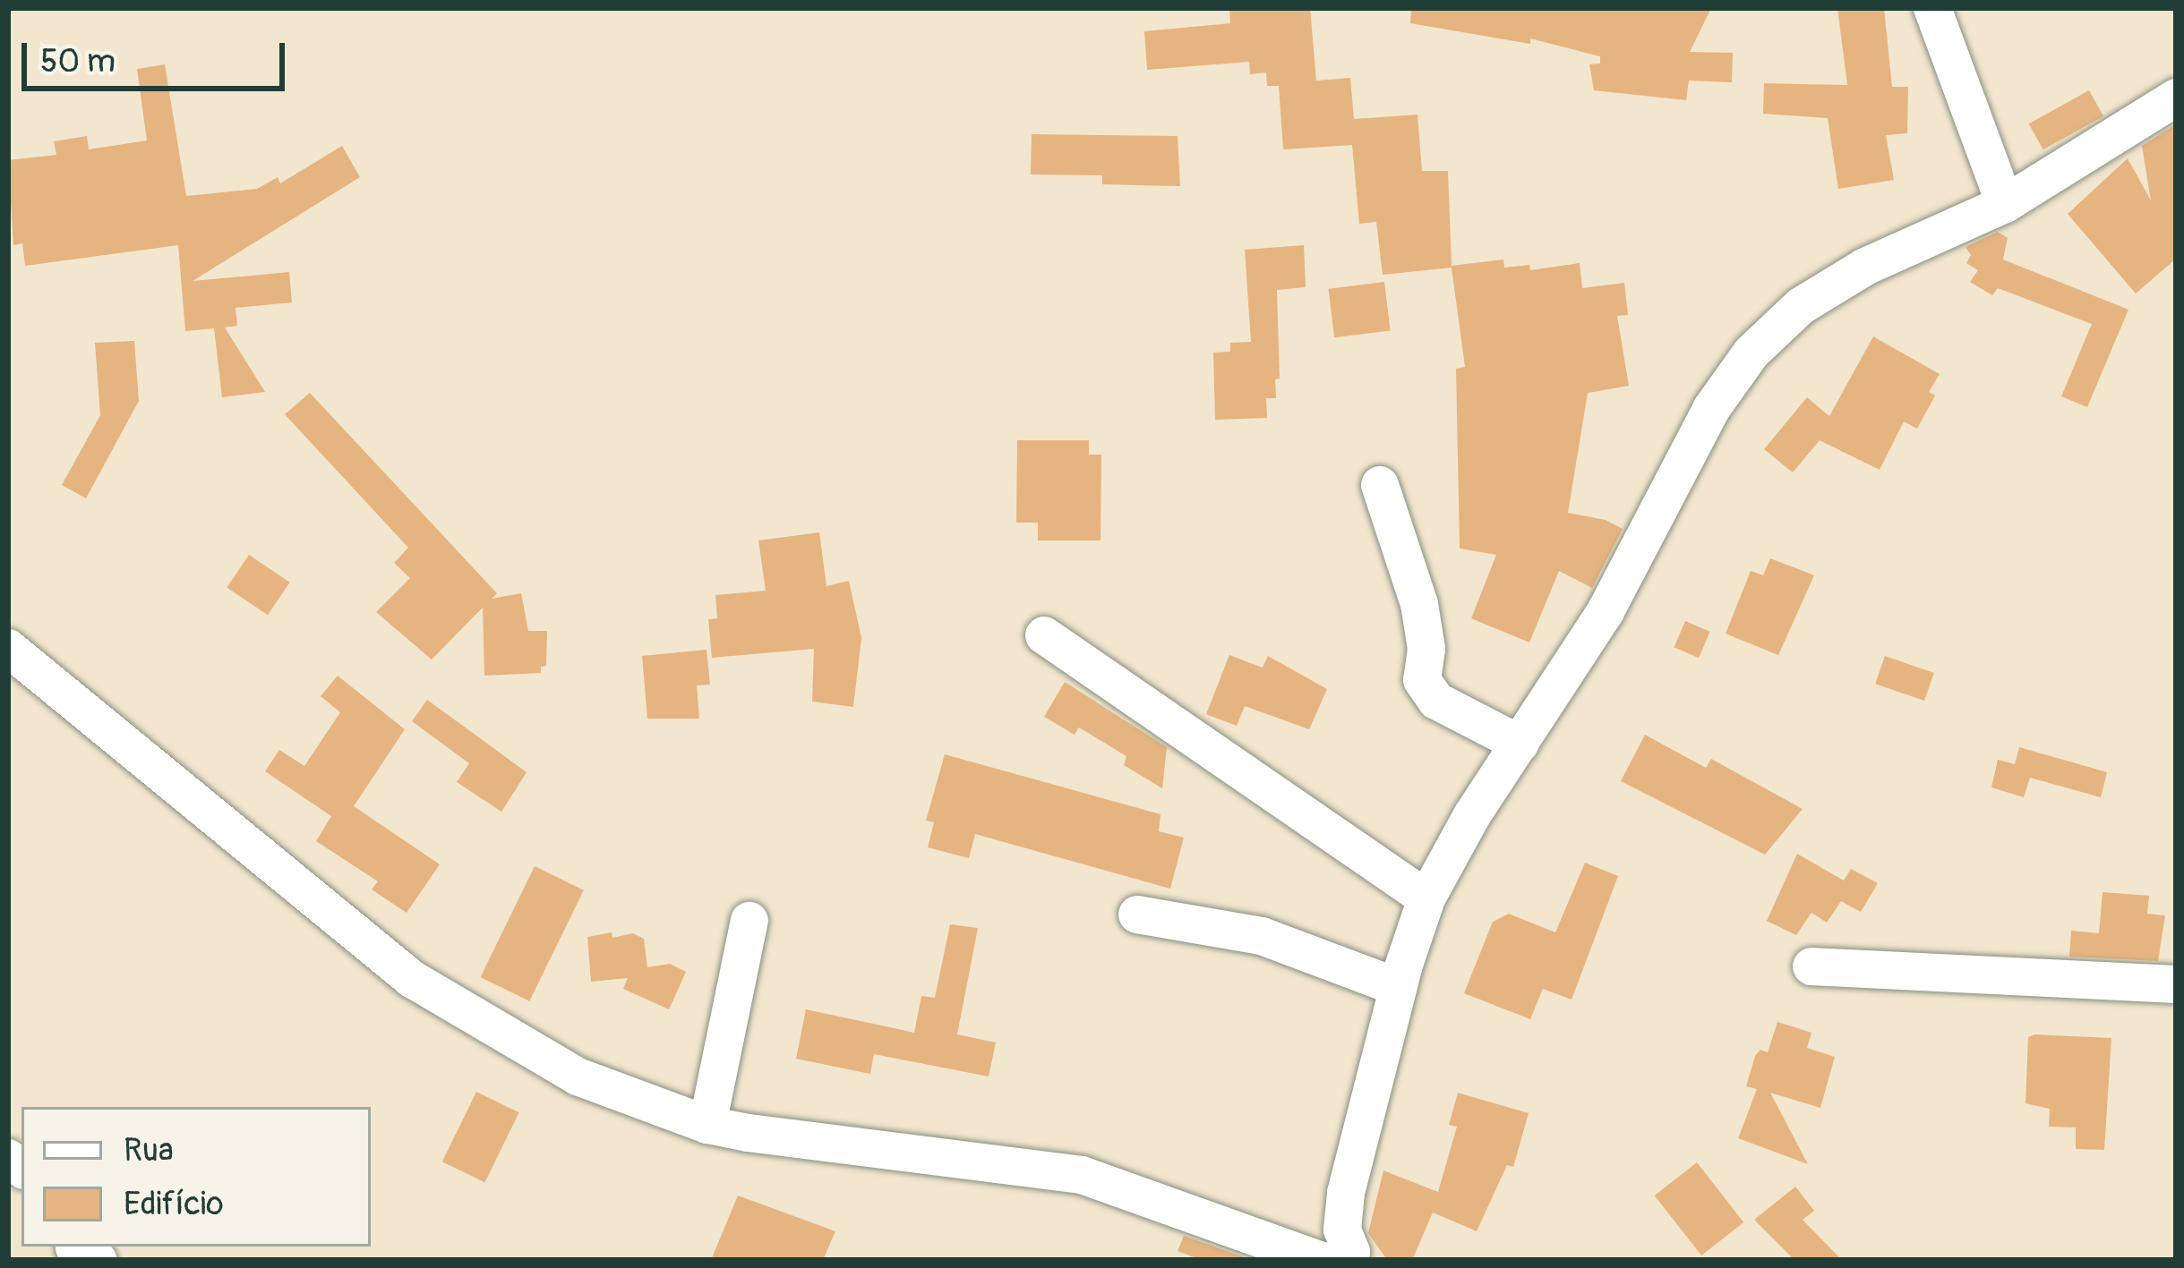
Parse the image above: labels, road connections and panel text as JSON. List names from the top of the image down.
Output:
{
  "legend": ["Rua", "Edifício"],
  "scale_bar": "50 m"
}
